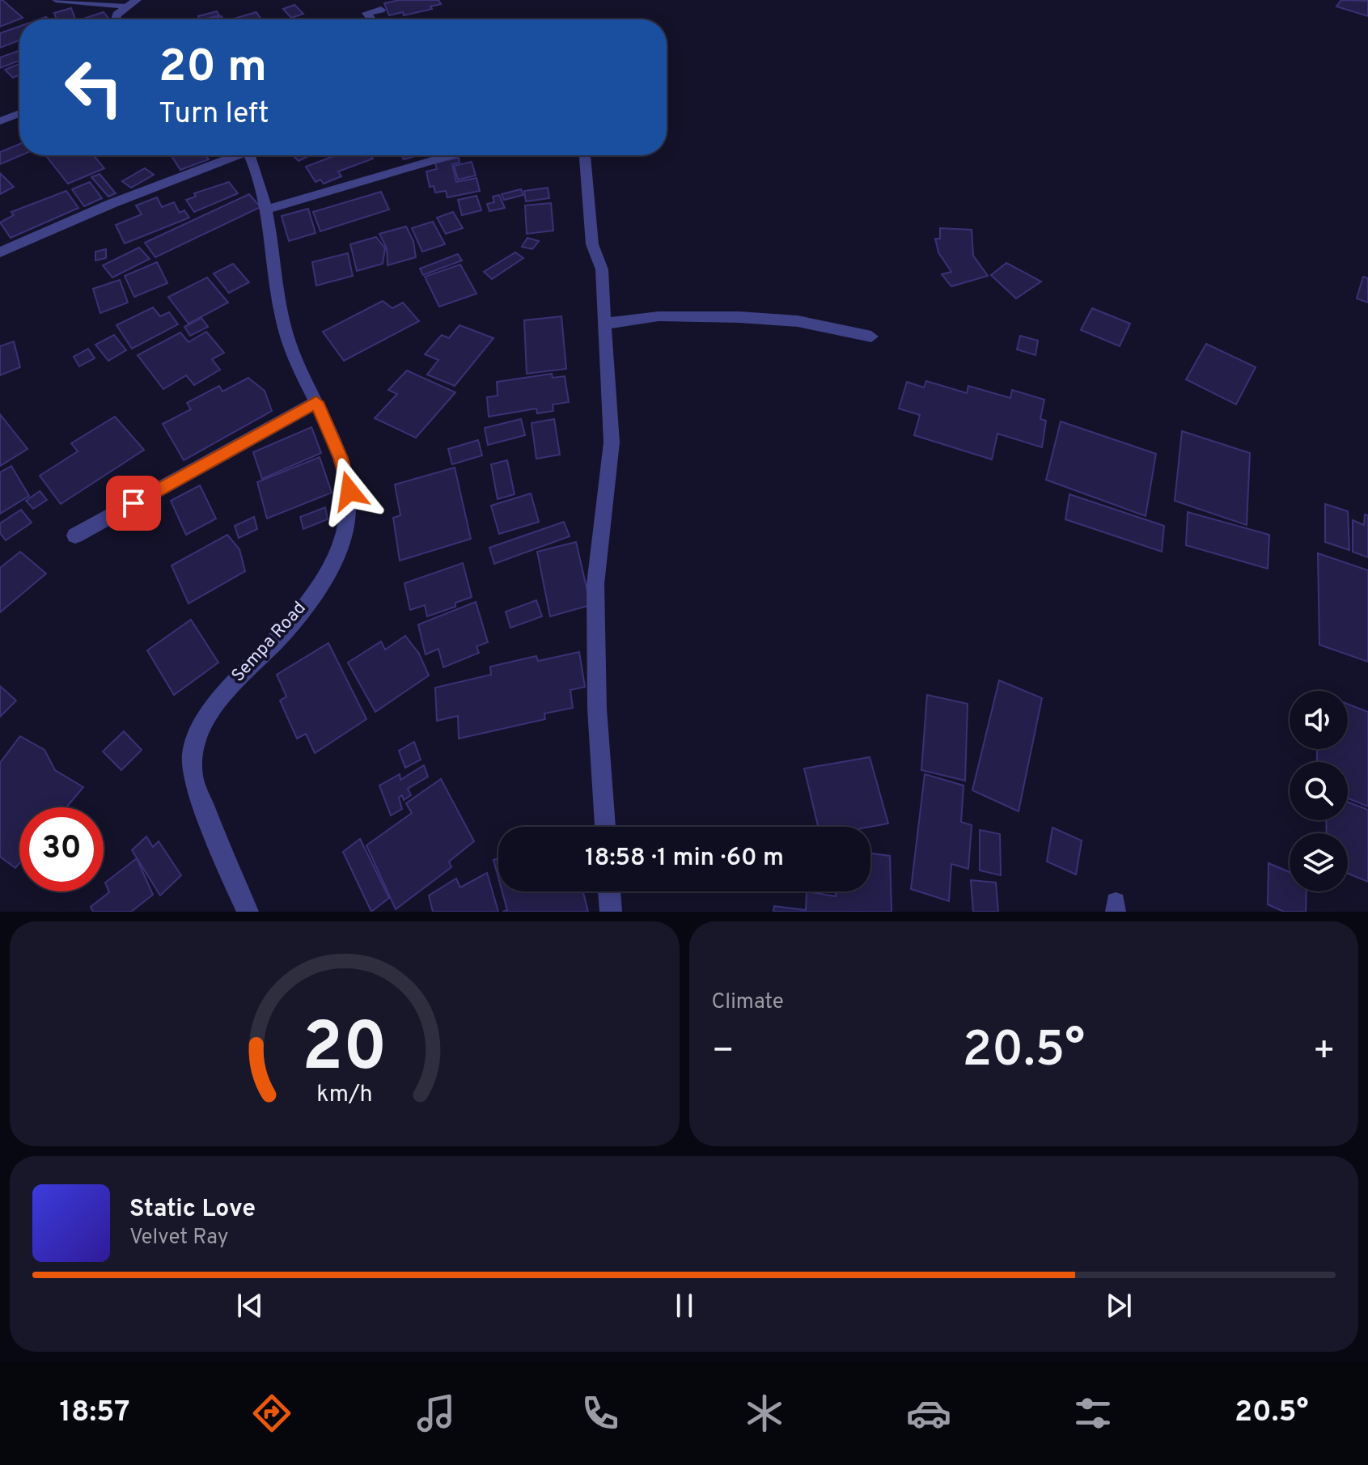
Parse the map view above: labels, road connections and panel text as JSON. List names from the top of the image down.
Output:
{
  "streets": {
    "street": ["Sempa Road"]
  },
  "page": {
    "turn": ["20 m", "Turn left"],
    "limit": "30",
    "trip": "18:58 · 1 min · 60 m",
    "tile": "Climate",
    "heat": ["−", "20.5°", "+"],
    "song": ["Static Love", "Velvet Ray"],
    "tabs": ["18:57", "20.5°"],
    "gauge": ["20", "km/h"]
  }
}
